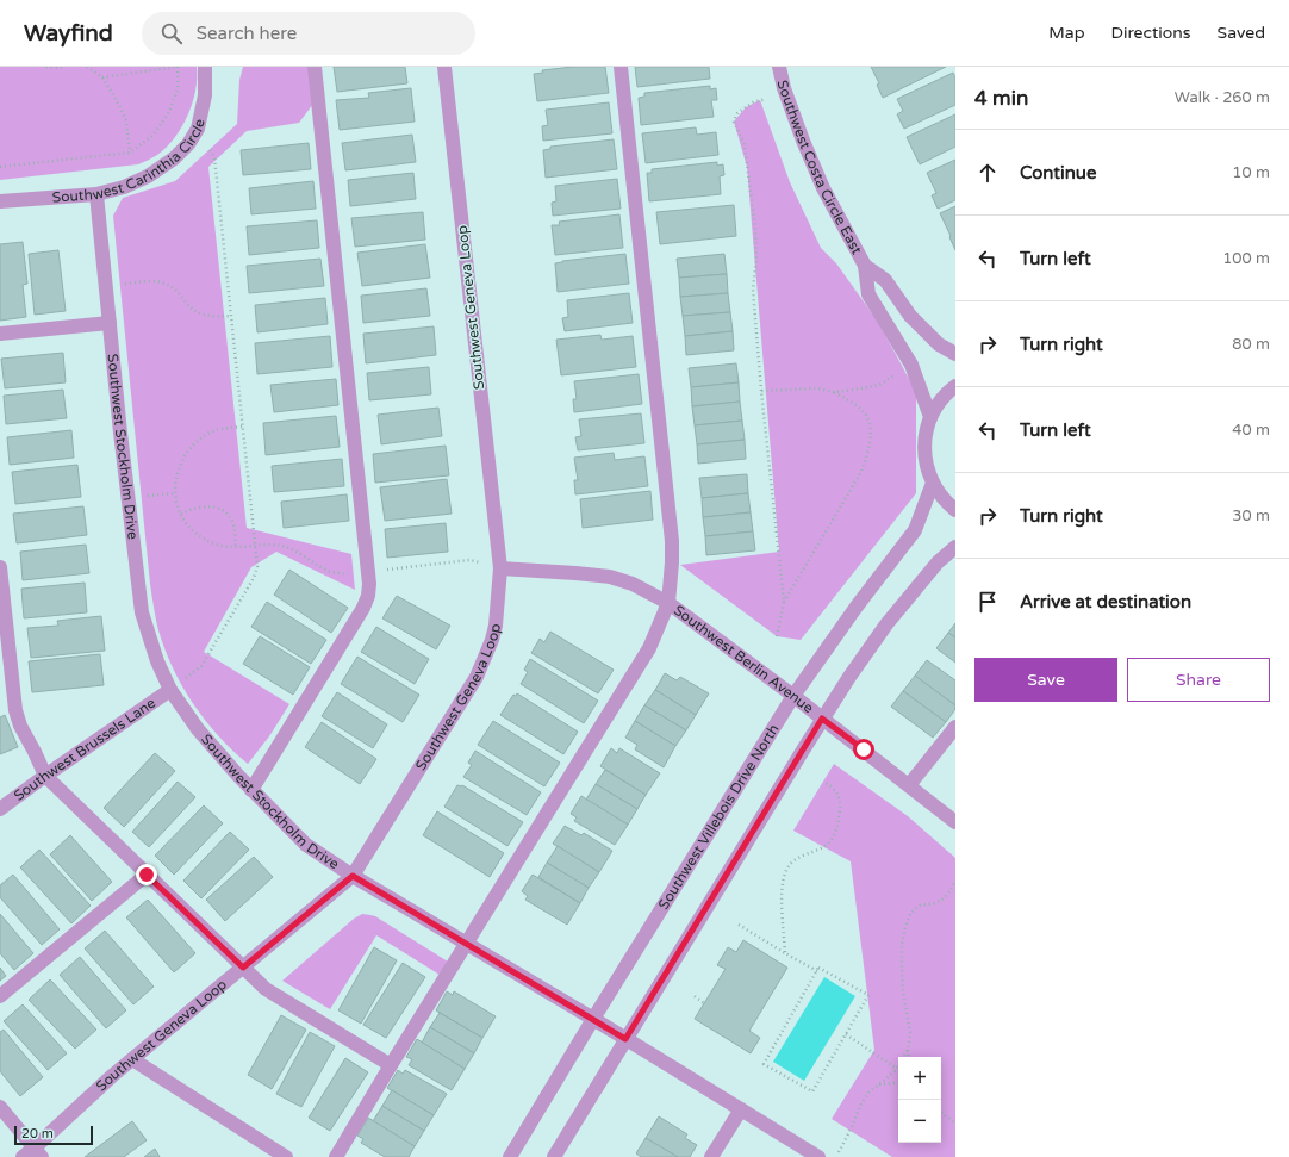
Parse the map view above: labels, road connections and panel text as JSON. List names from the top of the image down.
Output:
{
  "streets": {
    "street": [
      "Southwest Carinthia Circle",
      "Southwest Costa Circle East",
      "Southwest Geneva Loop",
      "Southwest Stockholm Drive",
      "Southwest Berlin Avenue",
      "Southwest Brussels Lane",
      "Southwest Villebois Drive North"
    ]
  },
  "crossings": [
    ["Southwest Carinthia Circle", "Southwest Stockholm Drive"],
    ["Southwest Geneva Loop", "Southwest Stockholm Drive"],
    ["Southwest Geneva Loop", "Southwest Berlin Avenue"],
    ["Southwest Stockholm Drive", "Southwest Brussels Lane"],
    ["Southwest Stockholm Drive", "Southwest Villebois Drive North"],
    ["Southwest Berlin Avenue", "Southwest Villebois Drive North"]
  ],
  "scale_bar": "20 m",
  "page": {
    "header": "Wayfind",
    "search": "Search here",
    "nav": ["Map", "Directions", "Saved"],
    "heading": ["4 min", "Walk · 260 m"],
    "list": [
      ["Continue", "10 m"],
      ["Turn left", "100 m"],
      ["Turn right", "80 m"],
      ["Turn left", "40 m"],
      ["Turn right", "30 m"],
      "Arrive at destination"
    ],
    "buttons": ["Save", "Share"],
    "map_buttons": ["+", "−"],
    "scale": "20 m"
  }
}
